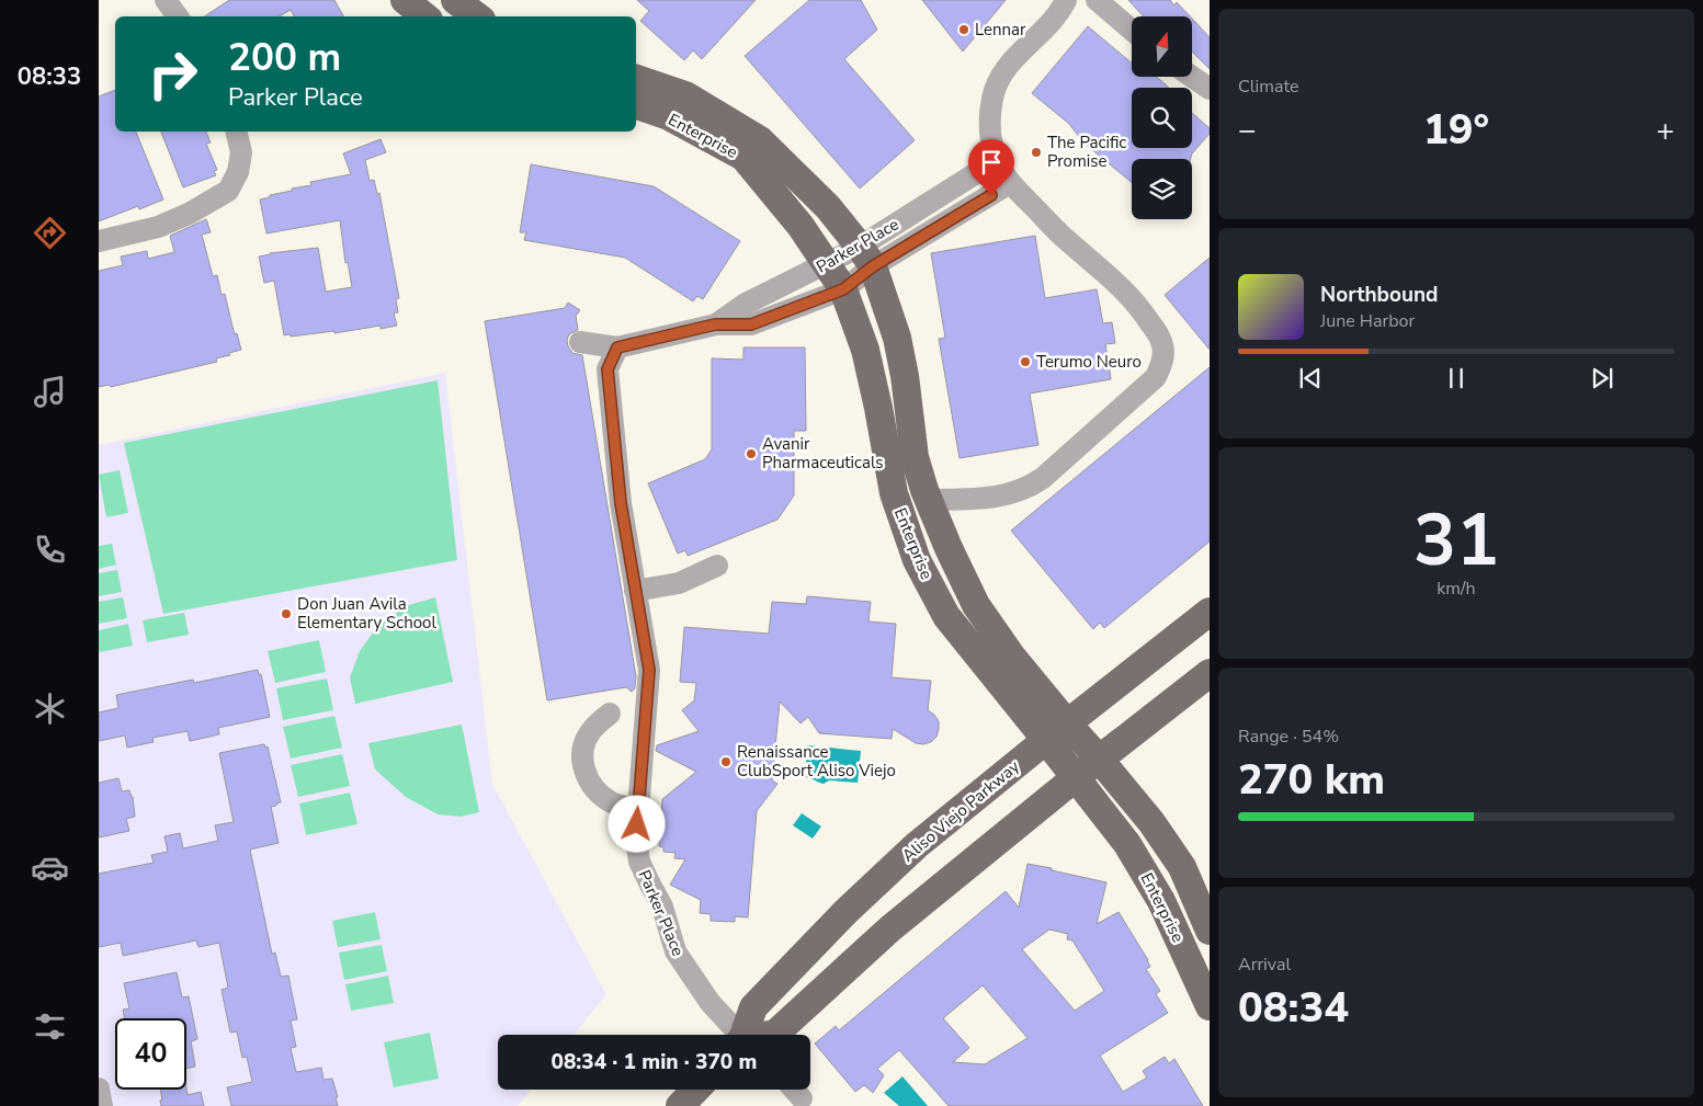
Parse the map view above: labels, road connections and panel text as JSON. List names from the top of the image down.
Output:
{
  "streets": {
    "main road": ["Enterprise", "Aliso Viejo Parkway"],
    "street": ["Parker Place"]
  },
  "crossings": [
    ["Enterprise", "Parker Place"],
    ["Enterprise", "Aliso Viejo Parkway"]
  ],
  "places": [
    "Lennar",
    "The Pacific Promise",
    "Terumo Neuro",
    "Avanir Pharmaceuticals",
    "Don Juan Avila Elementary School",
    "Renaissance ClubSport Aliso Viejo"
  ],
  "north": "top",
  "page": {
    "tabs": "08:33",
    "tile": [
      "Climate",
      ["31", "km/h"],
      ["Range · 54%", "270 km"],
      ["Arrival", "08:34"]
    ],
    "turn": ["200 m", "Parker Place"],
    "heat": ["−", "19°", "+"],
    "song": ["Northbound", "June Harbor"],
    "limit": "40",
    "trip": "08:34 · 1 min · 370 m"
  }
}
